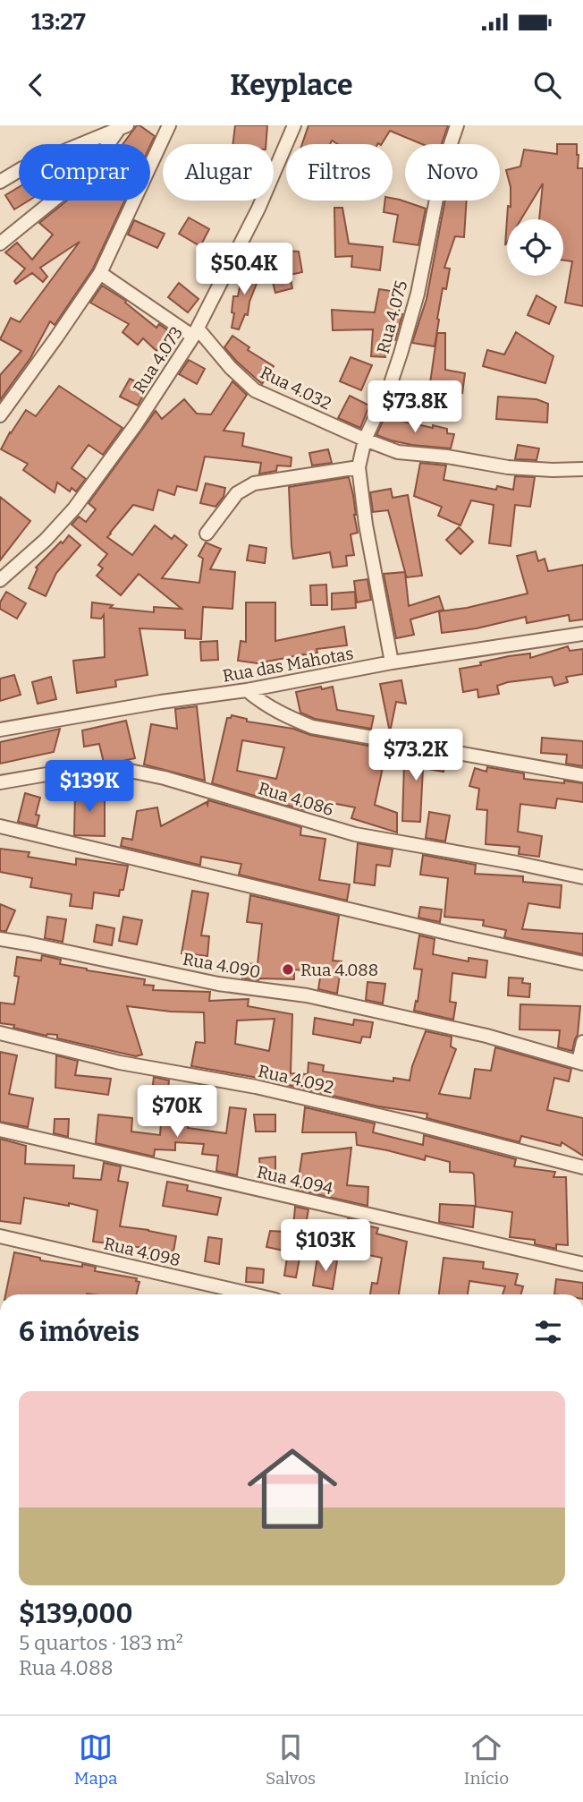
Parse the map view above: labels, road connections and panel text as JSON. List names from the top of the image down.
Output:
{
  "streets": {
    "street": [
      "Rua 4.075",
      "Rua 4.073",
      "Rua 4.032",
      "Rua das Mahotas",
      "Rua 4.086",
      "Rua 4.090",
      "Rua 4.092",
      "Rua 4.094",
      "Rua 4.098"
    ]
  },
  "crossings": [
    ["Rua 4.075", "Rua 4.032"],
    ["Rua 4.075", "Rua das Mahotas"],
    ["Rua 4.073", "Rua 4.032"]
  ],
  "places": ["Rua 4.088"],
  "page": {
    "status": "13:27",
    "header": "Keyplace",
    "chip": [
      "Comprar",
      "Alugar",
      "Filtros",
      "Novo"
    ],
    "price": [
      "$50.4K",
      "$73.8K",
      "$73.2K",
      "$139K",
      "$70K",
      "$103K"
    ],
    "heading": "6 imóveis",
    "list": [
      {
        "name": "$139,000",
        "note": "5 quartos · 183 m² · Rua 4.088"
      }
    ],
    "tabs": ["Mapa", "Salvos", "Início"]
  }
}
